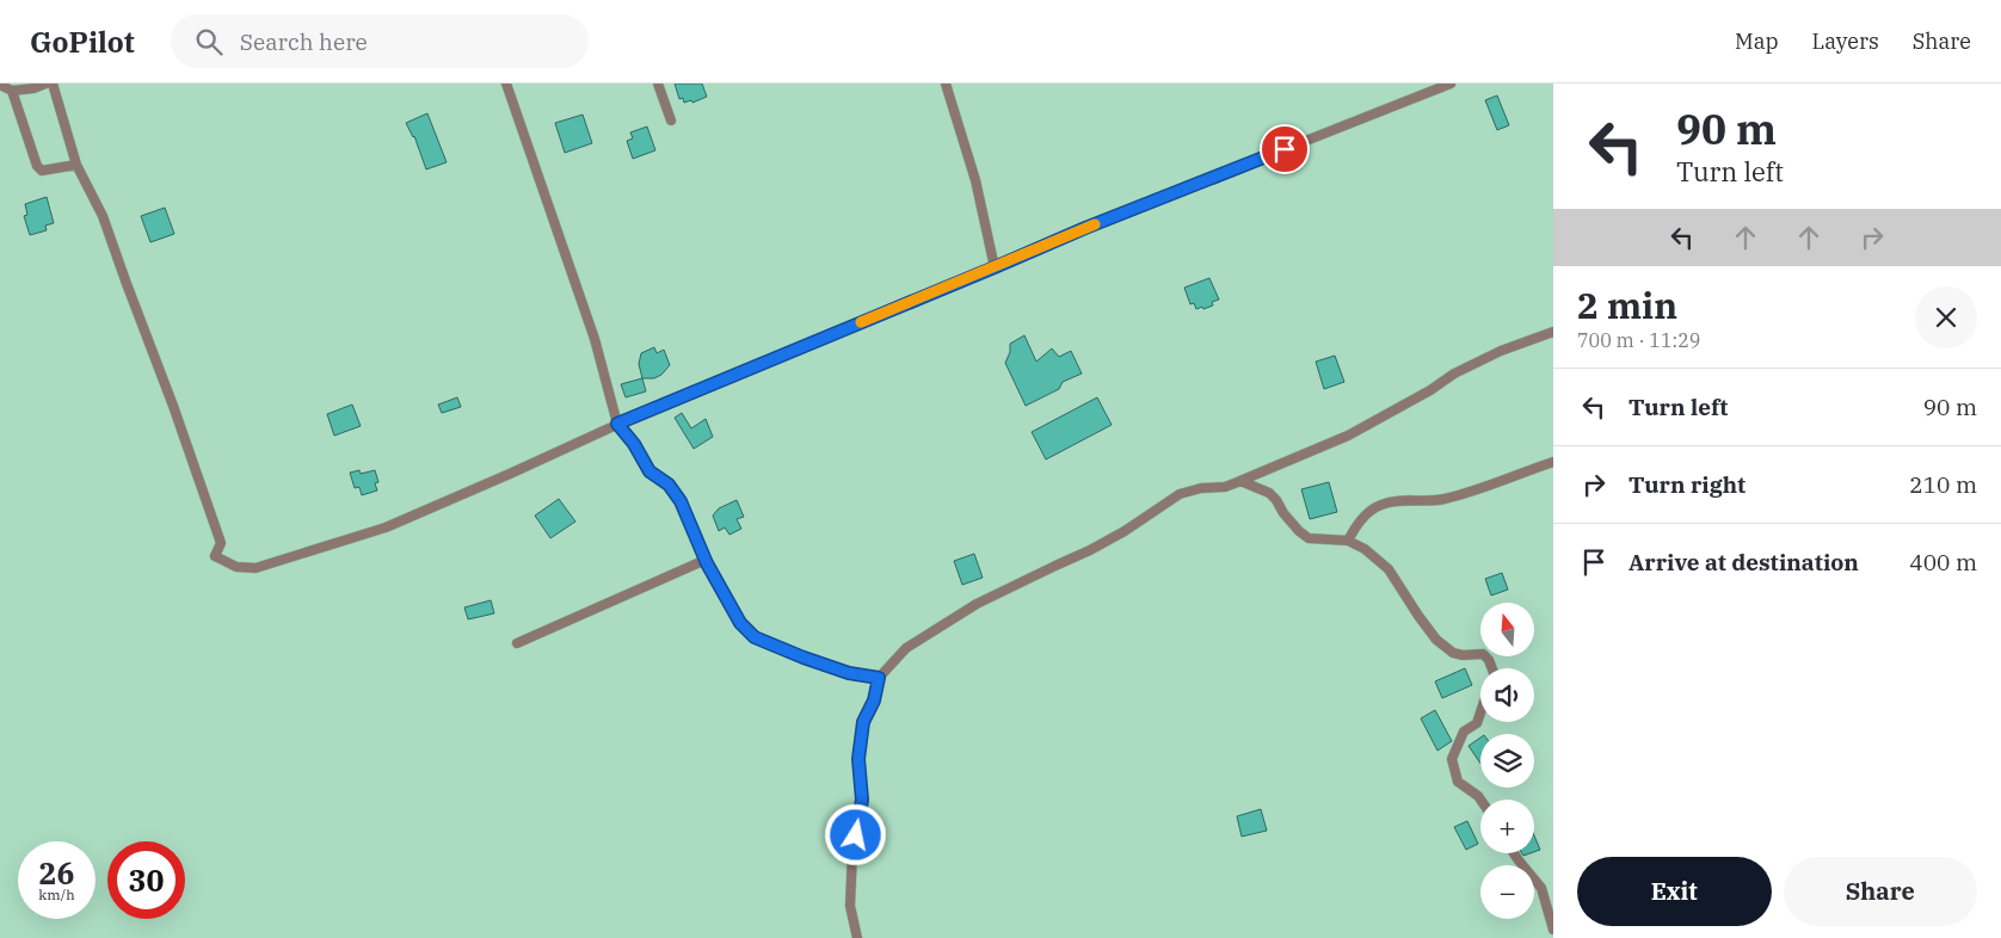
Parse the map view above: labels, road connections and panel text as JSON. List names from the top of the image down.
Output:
{
  "north": "top",
  "page": {
    "header": "GoPilot",
    "search": "Search here",
    "nav": ["Map", "Layers", "Share"],
    "turn": ["90 m", "Turn left"],
    "heading": ["2 min", "700 m · 11:29"],
    "list": [
      {
        "name": "Turn left",
        "value": "90 m"
      },
      {
        "name": "Turn right",
        "value": "210 m"
      },
      {
        "name": "Arrive at destination",
        "value": "400 m"
      }
    ],
    "map_buttons": ["+", "−"],
    "speed": "26 km/h",
    "limit": "30",
    "buttons": ["Exit", "Share"]
  }
}
